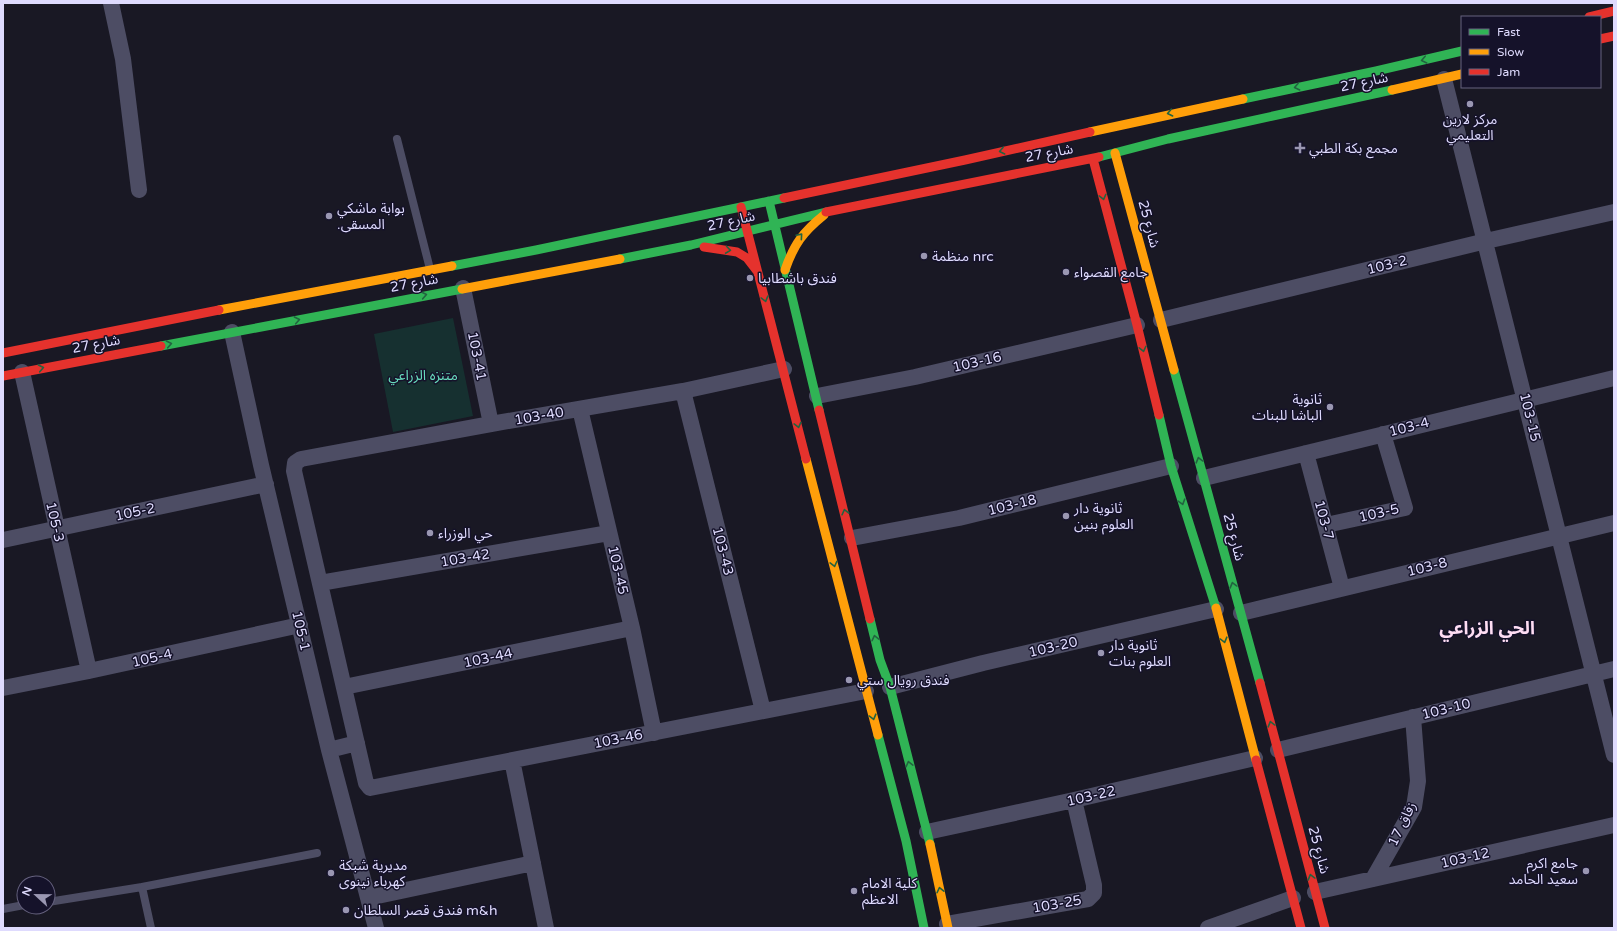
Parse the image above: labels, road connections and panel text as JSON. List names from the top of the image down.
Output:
{
  "streets": {
    "main road": ["شارع 27", "شارع 25"],
    "street": [
      "103-2",
      "103-41",
      "103-16",
      "103-40",
      "103-15",
      "103-4",
      "103-18",
      "105-2",
      "103-5",
      "103-7",
      "105-3",
      "103-43",
      "103-42",
      "103-8",
      "103-45",
      "105-1",
      "103-20",
      "105-4",
      "103-44",
      "103-10",
      "103-46",
      "103-22",
      "زقاق 17",
      "103-12",
      "103-25"
    ]
  },
  "crossings": [
    ["شارع 27", "شارع 25"],
    ["شارع 27", "103-41"],
    ["شارع 27", "103-15"],
    ["شارع 27", "105-3"],
    ["شارع 27", "105-1"],
    ["شارع 25", "103-2"],
    ["شارع 25", "103-4"],
    ["شارع 25", "103-8"],
    ["شارع 25", "103-10"],
    ["شارع 25", "103-12"],
    ["103-2", "103-15"],
    ["103-41", "103-40"],
    ["103-40", "103-43"],
    ["103-40", "103-42"],
    ["103-40", "103-45"],
    ["103-15", "103-4"],
    ["103-15", "103-8"],
    ["103-15", "103-10"],
    ["103-4", "103-5"],
    ["103-4", "103-7"],
    ["105-2", "105-3"],
    ["105-2", "105-1"],
    ["103-5", "103-7"],
    ["103-7", "103-8"],
    ["105-3", "105-4"],
    ["103-43", "103-46"],
    ["103-42", "103-45"],
    ["103-45", "103-44"],
    ["103-45", "103-46"],
    ["105-1", "105-4"],
    ["103-10", "زقاق 17"],
    ["103-22", "103-25"],
    ["زقاق 17", "103-12"]
  ],
  "districts": ["الحي الزراعي"],
  "parks": ["متنزه الزراعي"],
  "places": {
    "other": [
      "مركز لارين التعليمي",
      "بوابة ماشكي .المسقى",
      "منظمة nrc",
      "جامع القصواء",
      "فندق باشطابيا",
      "ثانوية الباشا للبنات",
      "ثانوية دار العلوم بنين",
      "حي الوزراء",
      "ثانوية دار العلوم بنات",
      "فندق رويال ستي",
      "جامع اكرم سعيد الحامد",
      "مديرية شبكة كهرباء نينوى",
      "كلية الامام الاعظم",
      "فندق قصر السلطان m&h"
    ],
    "health": ["مجمع بكة الطبي"]
  },
  "legend": ["Fast", "Slow", "Jam"],
  "north": "left"
}
